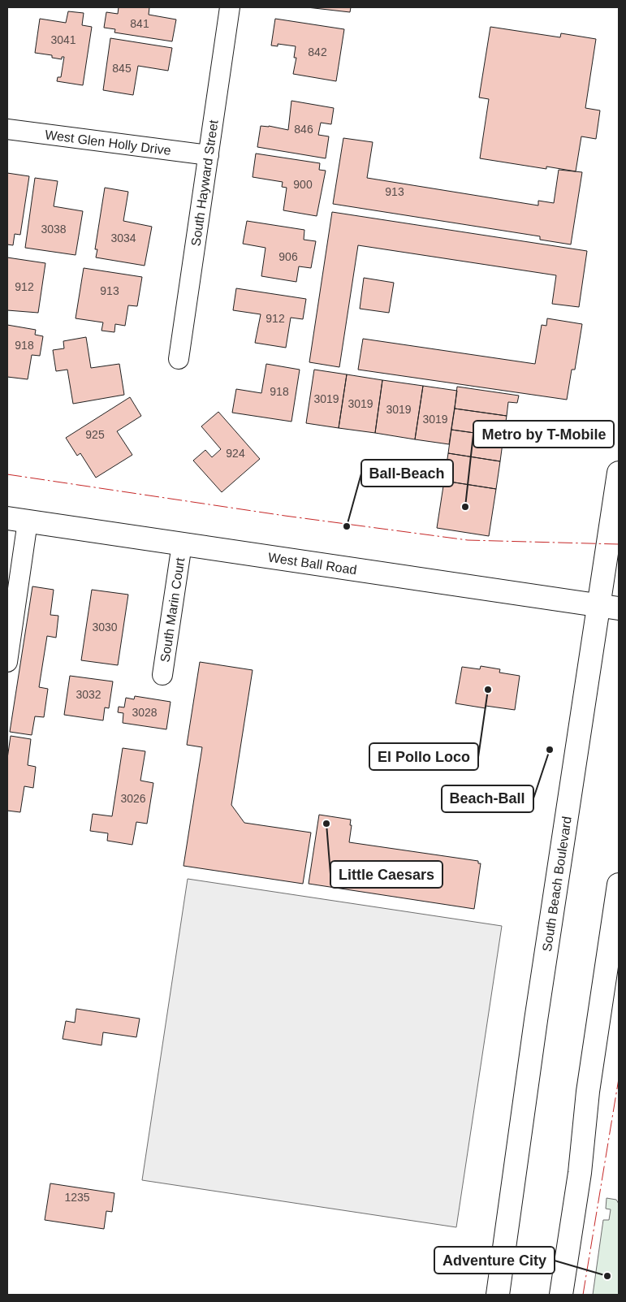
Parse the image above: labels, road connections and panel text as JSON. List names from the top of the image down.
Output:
{
  "streets": {
    "main road": ["West Ball Road", "South Beach Boulevard"],
    "street": ["West Glen Holly Drive", "South Hayward Street", "South Marin Court"]
  },
  "crossings": [
    ["West Glen Holly Drive", "South Hayward Street"],
    ["West Ball Road", "South Marin Court"],
    ["West Ball Road", "South Beach Boulevard"]
  ],
  "places": [
    "Metro by T-Mobile",
    "Ball-Beach",
    "El Pollo Loco",
    "Beach-Ball",
    "Little Caesars",
    "Adventure City"
  ],
  "house_numbers": [
    "841",
    "3041",
    "842",
    "845",
    "846",
    "900",
    "913",
    "3038",
    "3034",
    "906",
    "912",
    "913",
    "912",
    "918",
    "918",
    "3019",
    "3019",
    "3019",
    "3019",
    "925",
    "924",
    "3030",
    "3032",
    "3028",
    "3026",
    "1235"
  ]
}
